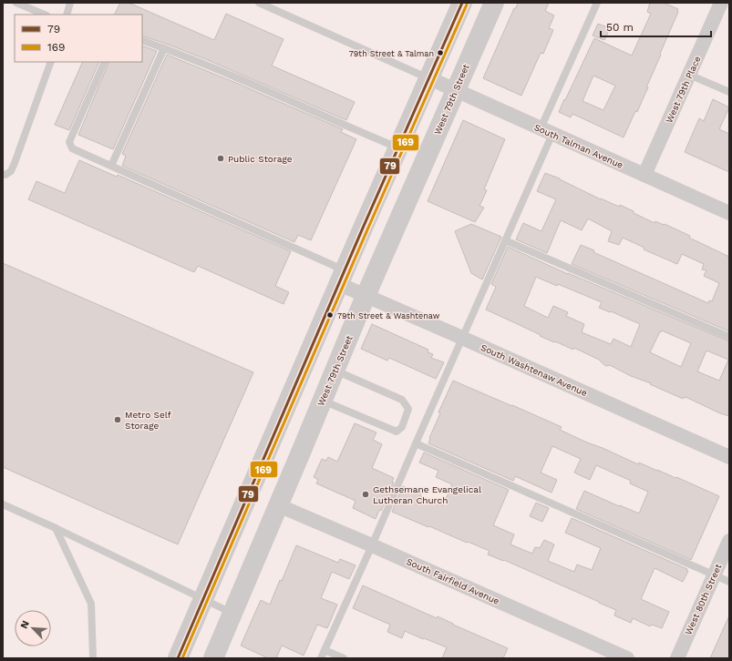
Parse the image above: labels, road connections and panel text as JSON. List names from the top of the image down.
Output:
{
  "streets": {
    "main road": ["West 79th Street"],
    "street": [
      "West 79th Place",
      "South Talman Avenue",
      "South Washtenaw Avenue",
      "South Fairfield Avenue",
      "West 80th Street"
    ]
  },
  "crossings": [
    ["West 79th Place", "South Talman Avenue"],
    ["West 79th Street", "South Talman Avenue"],
    ["West 79th Street", "South Washtenaw Avenue"],
    ["West 79th Street", "South Fairfield Avenue"]
  ],
  "places": [
    "79th Street & Talman",
    "Public Storage",
    "79th Street & Washtenaw",
    "Metro Self Storage",
    "Gethsemane Evangelical Lutheran Church"
  ],
  "lines": ["transit line 79", "transit line 169"],
  "legend": ["79", "169"],
  "scale_bar": "50 m",
  "north": "top left"
}
